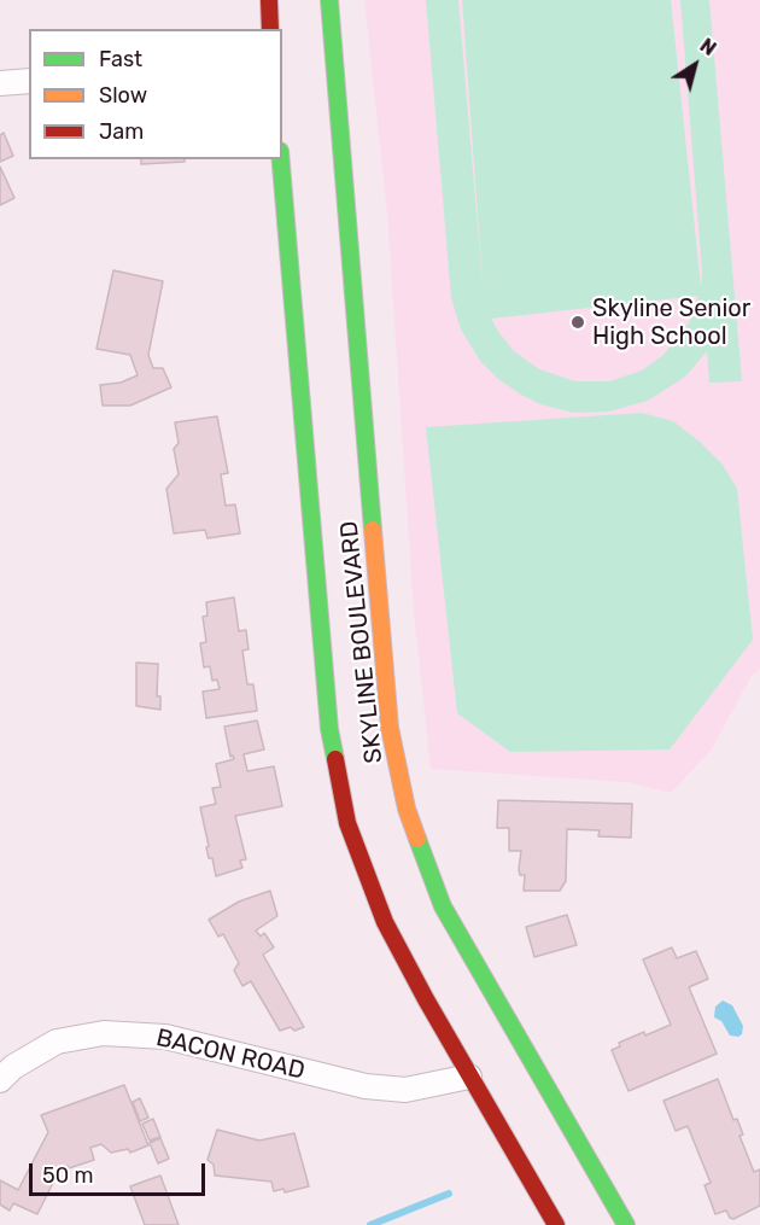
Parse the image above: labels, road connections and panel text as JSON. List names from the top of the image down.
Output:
{
  "streets": {
    "main road": ["SKYLINE BOULEVARD"],
    "street": ["BACON ROAD"]
  },
  "crossings": [
    ["SKYLINE BOULEVARD", "BACON ROAD"]
  ],
  "places": ["Skyline Senior High School"],
  "legend": ["Fast", "Slow", "Jam"],
  "scale_bar": "50 m",
  "north": "top right"
}
